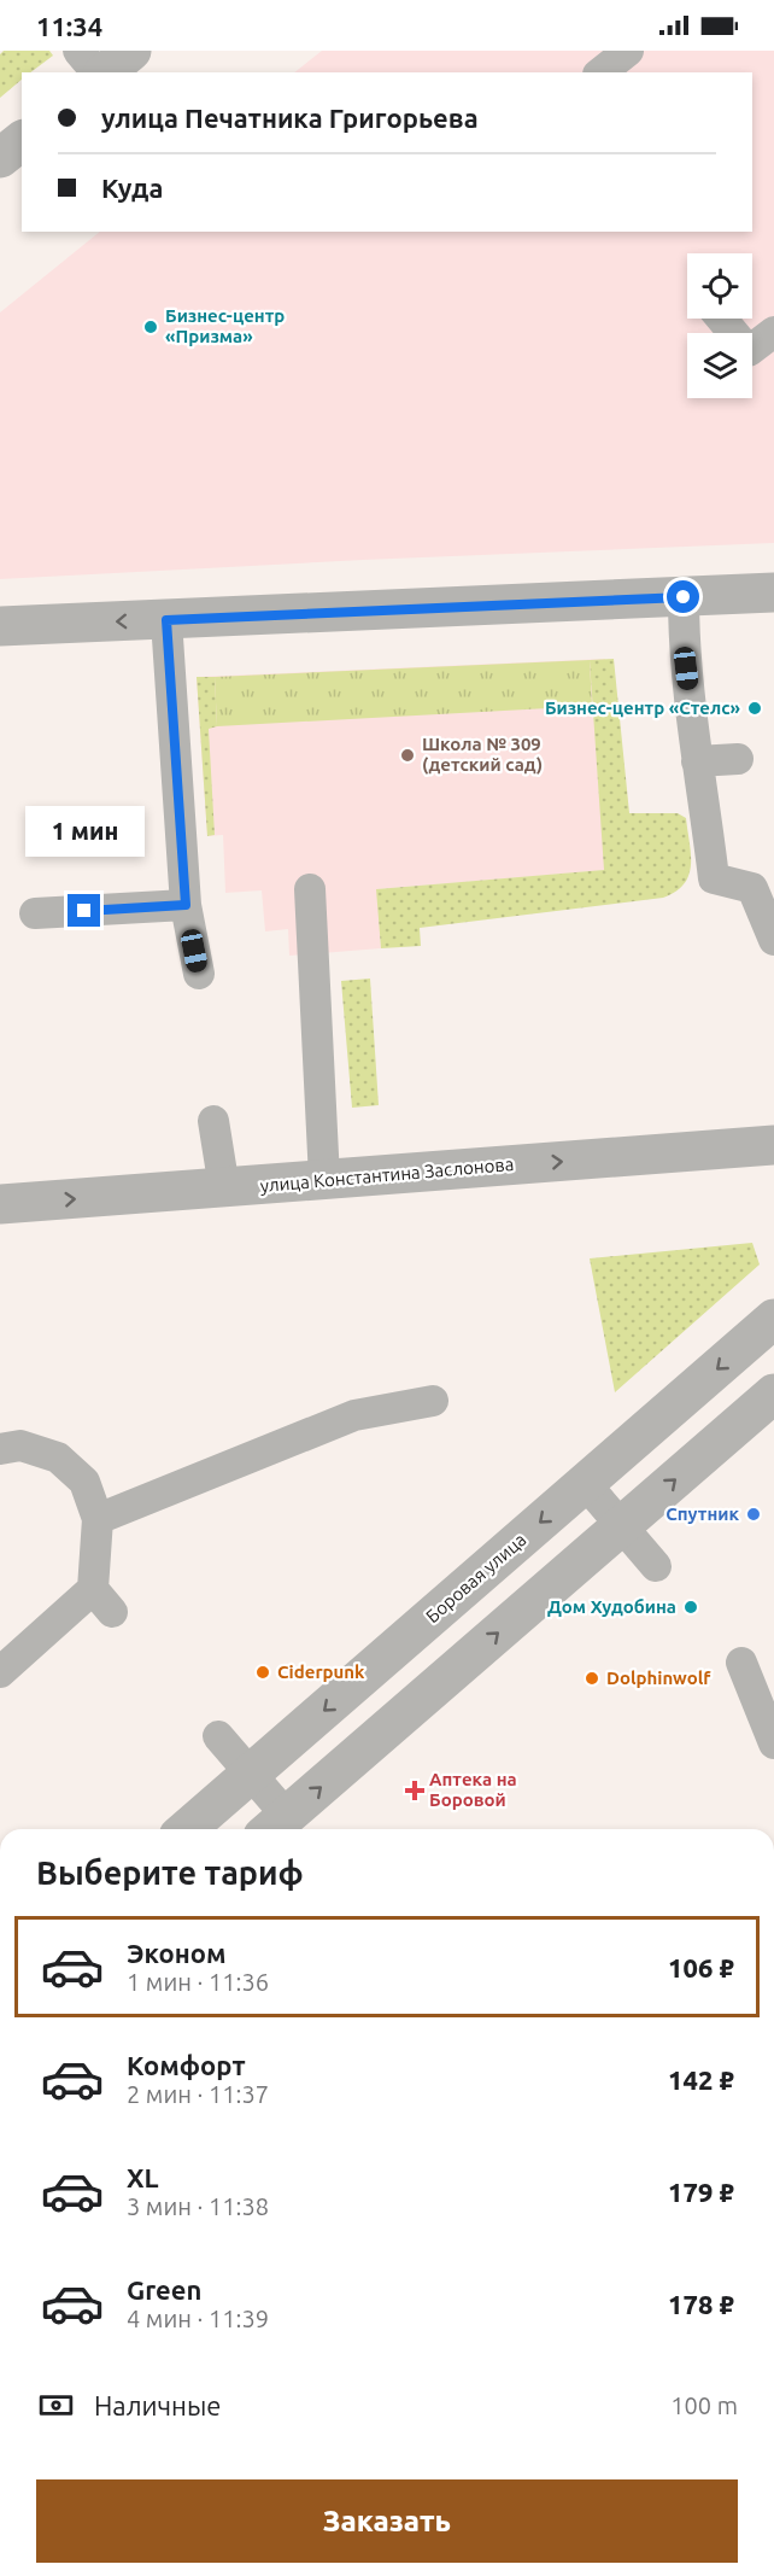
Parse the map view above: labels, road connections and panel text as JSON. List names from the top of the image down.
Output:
{
  "streets": {
    "street": ["улица Константина Заслонова", "Боровая улица"]
  },
  "one_way": ["улица Константина Заслонова"],
  "places": {
    "other": [
      "Бизнес-центр «Призма»",
      "Бизнес-центр «Стелс»",
      "Школа № 309 (детский сад)",
      "Спутник",
      "Дом Худобина",
      "Ciderpunk",
      "Dolphinwolf"
    ],
    "health": ["Аптека на Боровой"]
  },
  "page": {
    "status": "11:34",
    "banner": ["улица Печатника Григорьева", "Куда"],
    "bubble": "1 мин",
    "heading": "Выберите тариф",
    "list": [
      {
        "name": "Эконом",
        "note": "1 мин · 11:36",
        "value": "106 ₽"
      },
      {
        "name": "Комфорт",
        "note": "2 мин · 11:37",
        "value": "142 ₽"
      },
      {
        "name": "XL",
        "note": "3 мин · 11:38",
        "value": "179 ₽"
      },
      {
        "name": "Green",
        "note": "4 мин · 11:39",
        "value": "178 ₽"
      }
    ],
    "pay": ["Наличные", "100 m"],
    "buttons": "Заказать"
  }
}
